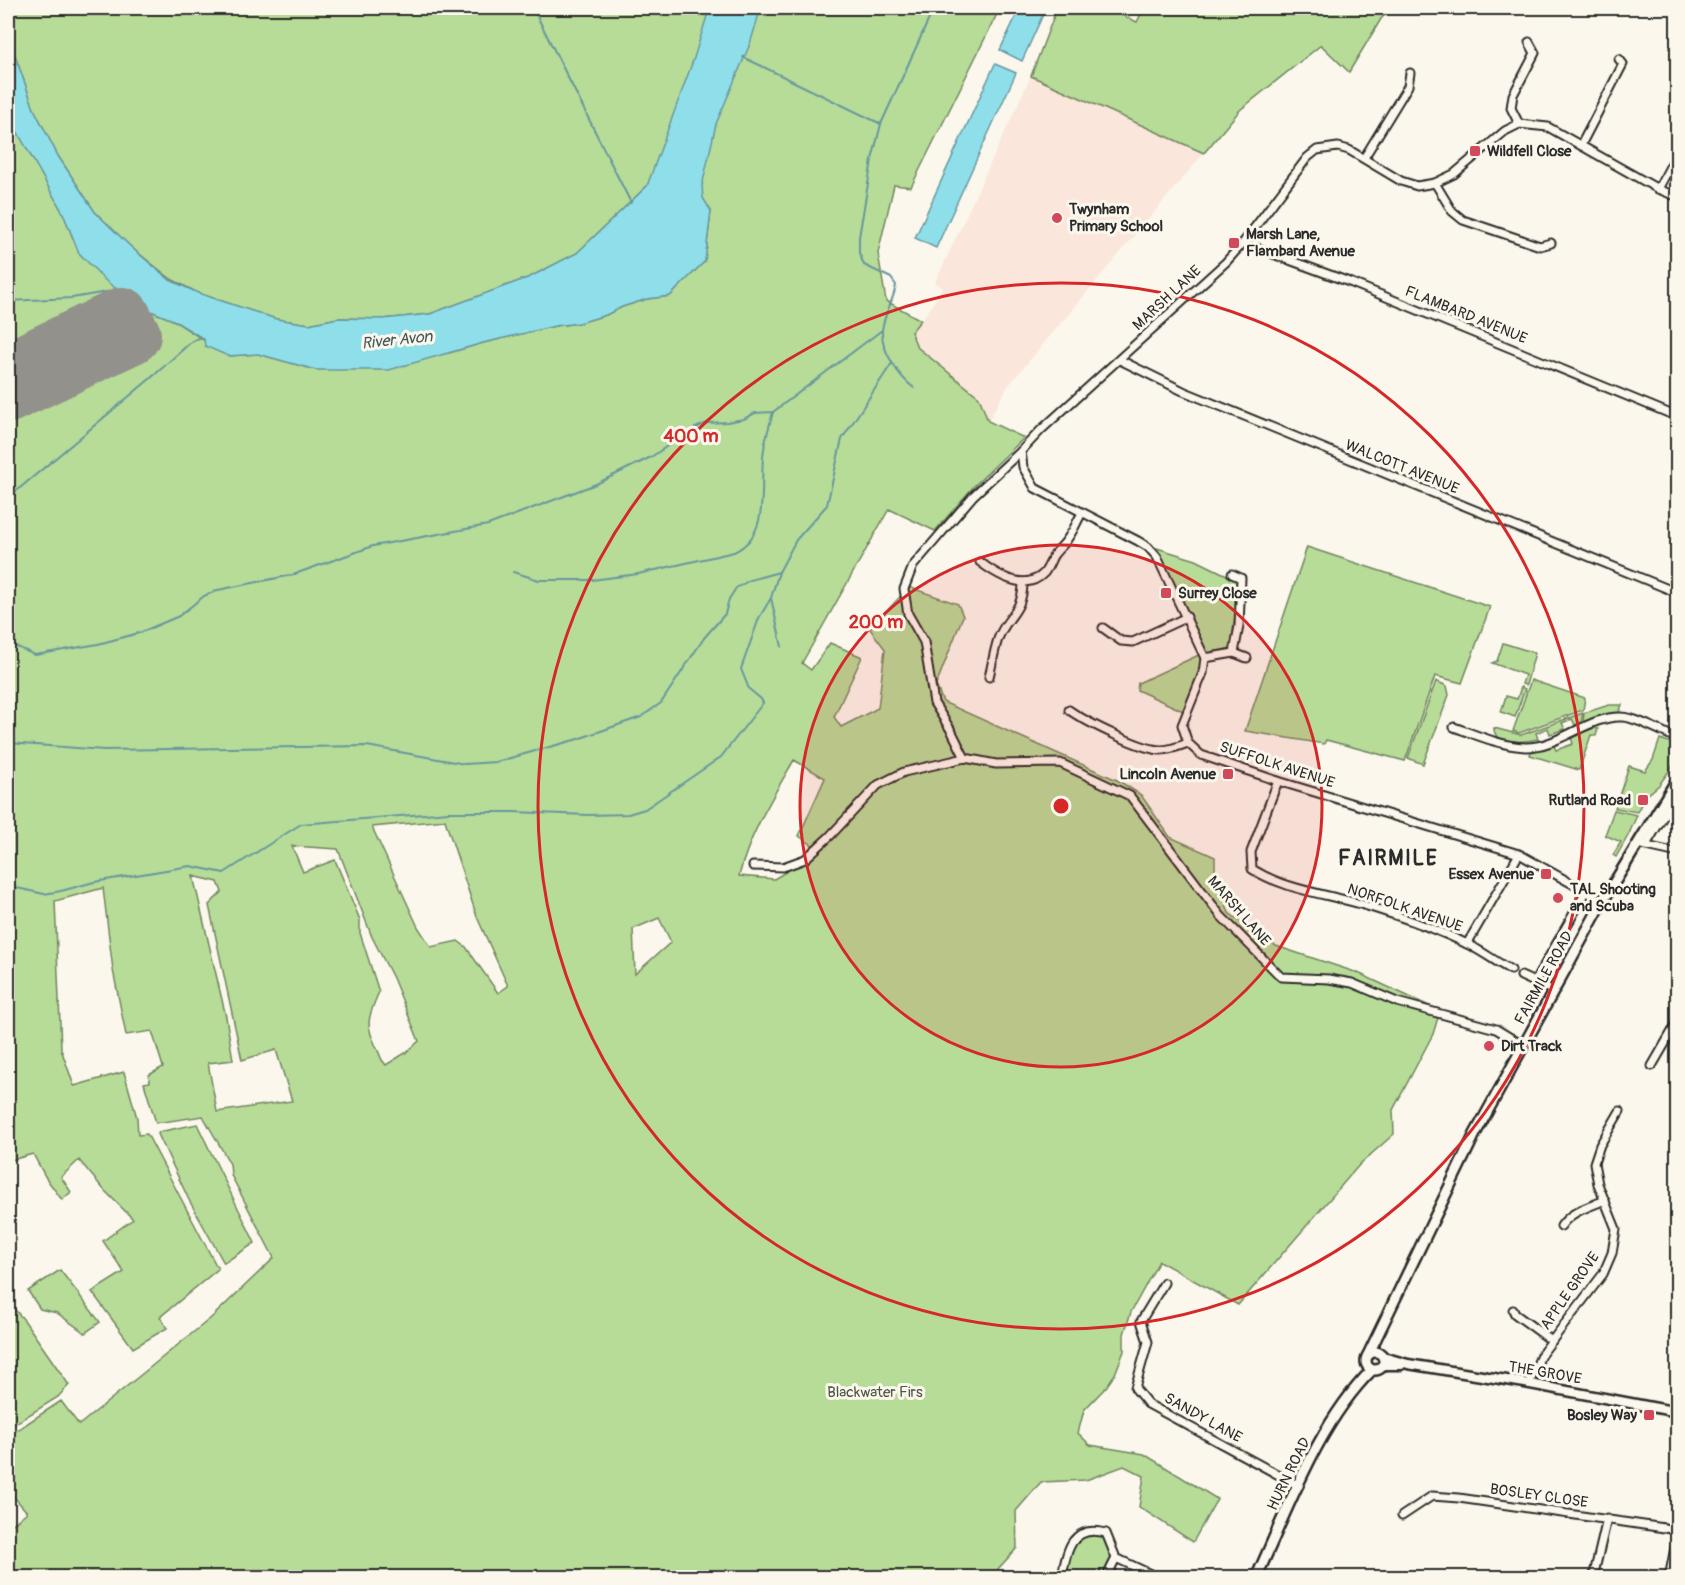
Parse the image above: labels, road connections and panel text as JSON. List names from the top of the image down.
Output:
{
  "streets": {
    "main road": ["FAIRMILE ROAD", "HURN ROAD"],
    "street": [
      "MARSH LANE",
      "FLAMBARD AVENUE",
      "WALCOTT AVENUE",
      "SUFFOLK AVENUE",
      "NORFOLK AVENUE",
      "APPLE GROVE",
      "THE GROVE",
      "SANDY LANE",
      "BOSLEY CLOSE"
    ]
  },
  "crossings": [
    ["MARSH LANE", "FLAMBARD AVENUE"],
    ["MARSH LANE", "WALCOTT AVENUE"],
    ["MARSH LANE", "FAIRMILE ROAD"],
    ["SUFFOLK AVENUE", "NORFOLK AVENUE"],
    ["SUFFOLK AVENUE", "FAIRMILE ROAD"],
    ["FAIRMILE ROAD", "THE GROVE"],
    ["FAIRMILE ROAD", "HURN ROAD"],
    ["APPLE GROVE", "THE GROVE"],
    ["SANDY LANE", "HURN ROAD"]
  ],
  "districts": ["FAIRMILE"],
  "water": ["River Avon"],
  "parks": ["Blackwater Firs"],
  "places": {
    "transit": [
      "Wildfell Close",
      "Marsh Lane, Flambard Avenue",
      "Surrey Close",
      "Lincoln Avenue",
      "Rutland Road",
      "Essex Avenue",
      "Bosley Way"
    ],
    "other": ["Twynham Primary School", "TAL Shooting and Scuba", "Dirt Track"]
  },
  "rings": ["400 m", "200 m"]
}
